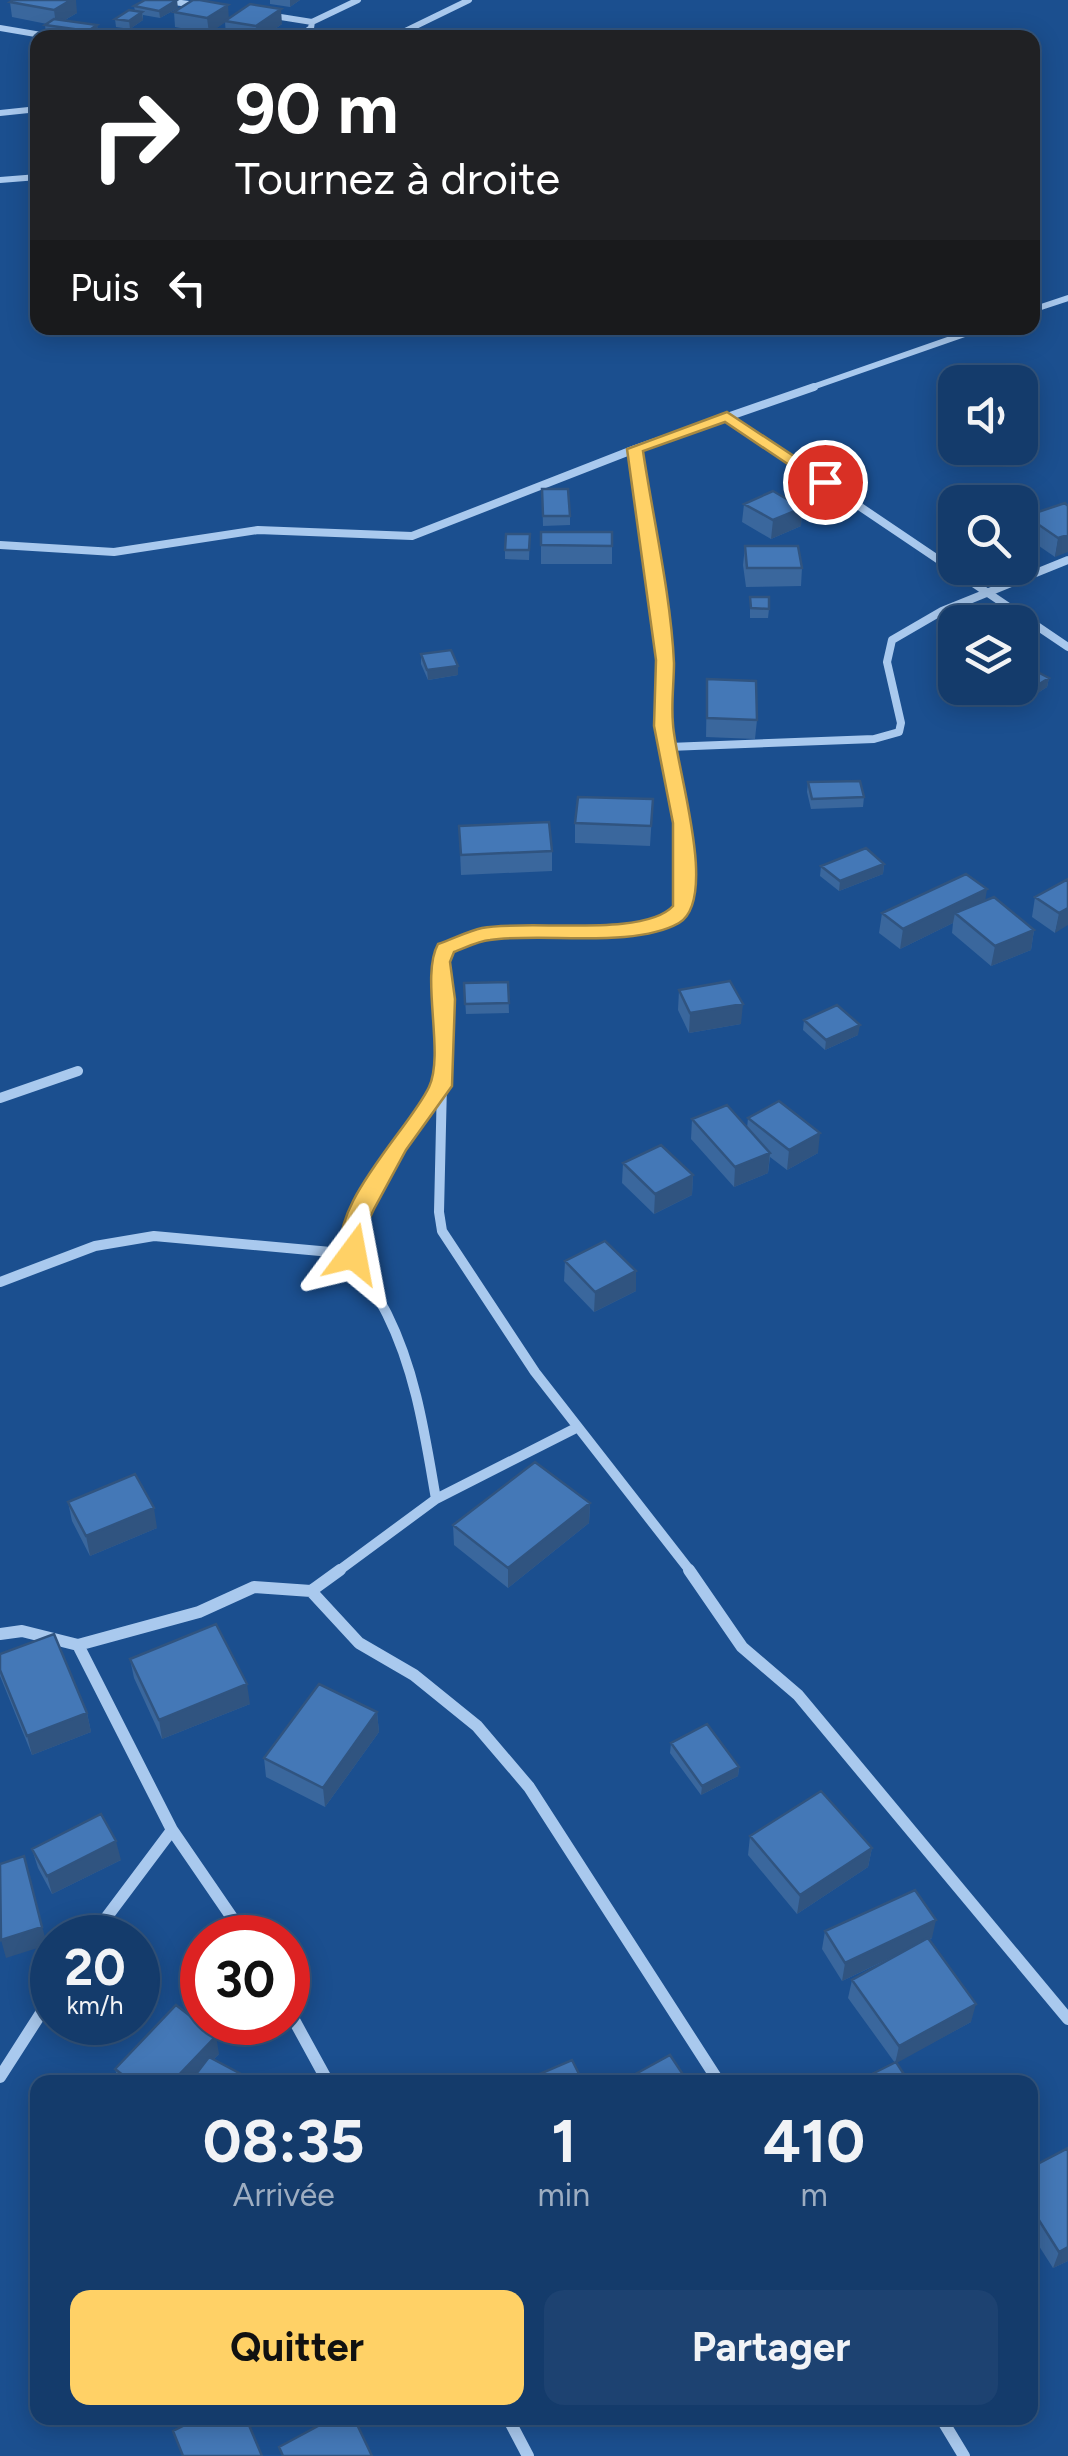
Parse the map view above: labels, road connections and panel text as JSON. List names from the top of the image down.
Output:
{
  "page": {
    "turn": ["90 m", "Tournez à droite"],
    "then": "Puis",
    "speed": "20 km/h",
    "limit": "30",
    "eta": [
      "08:35",
      "Arrivée",
      "1",
      "min",
      "410",
      "m"
    ],
    "buttons": ["Quitter", "Partager"]
  }
}
